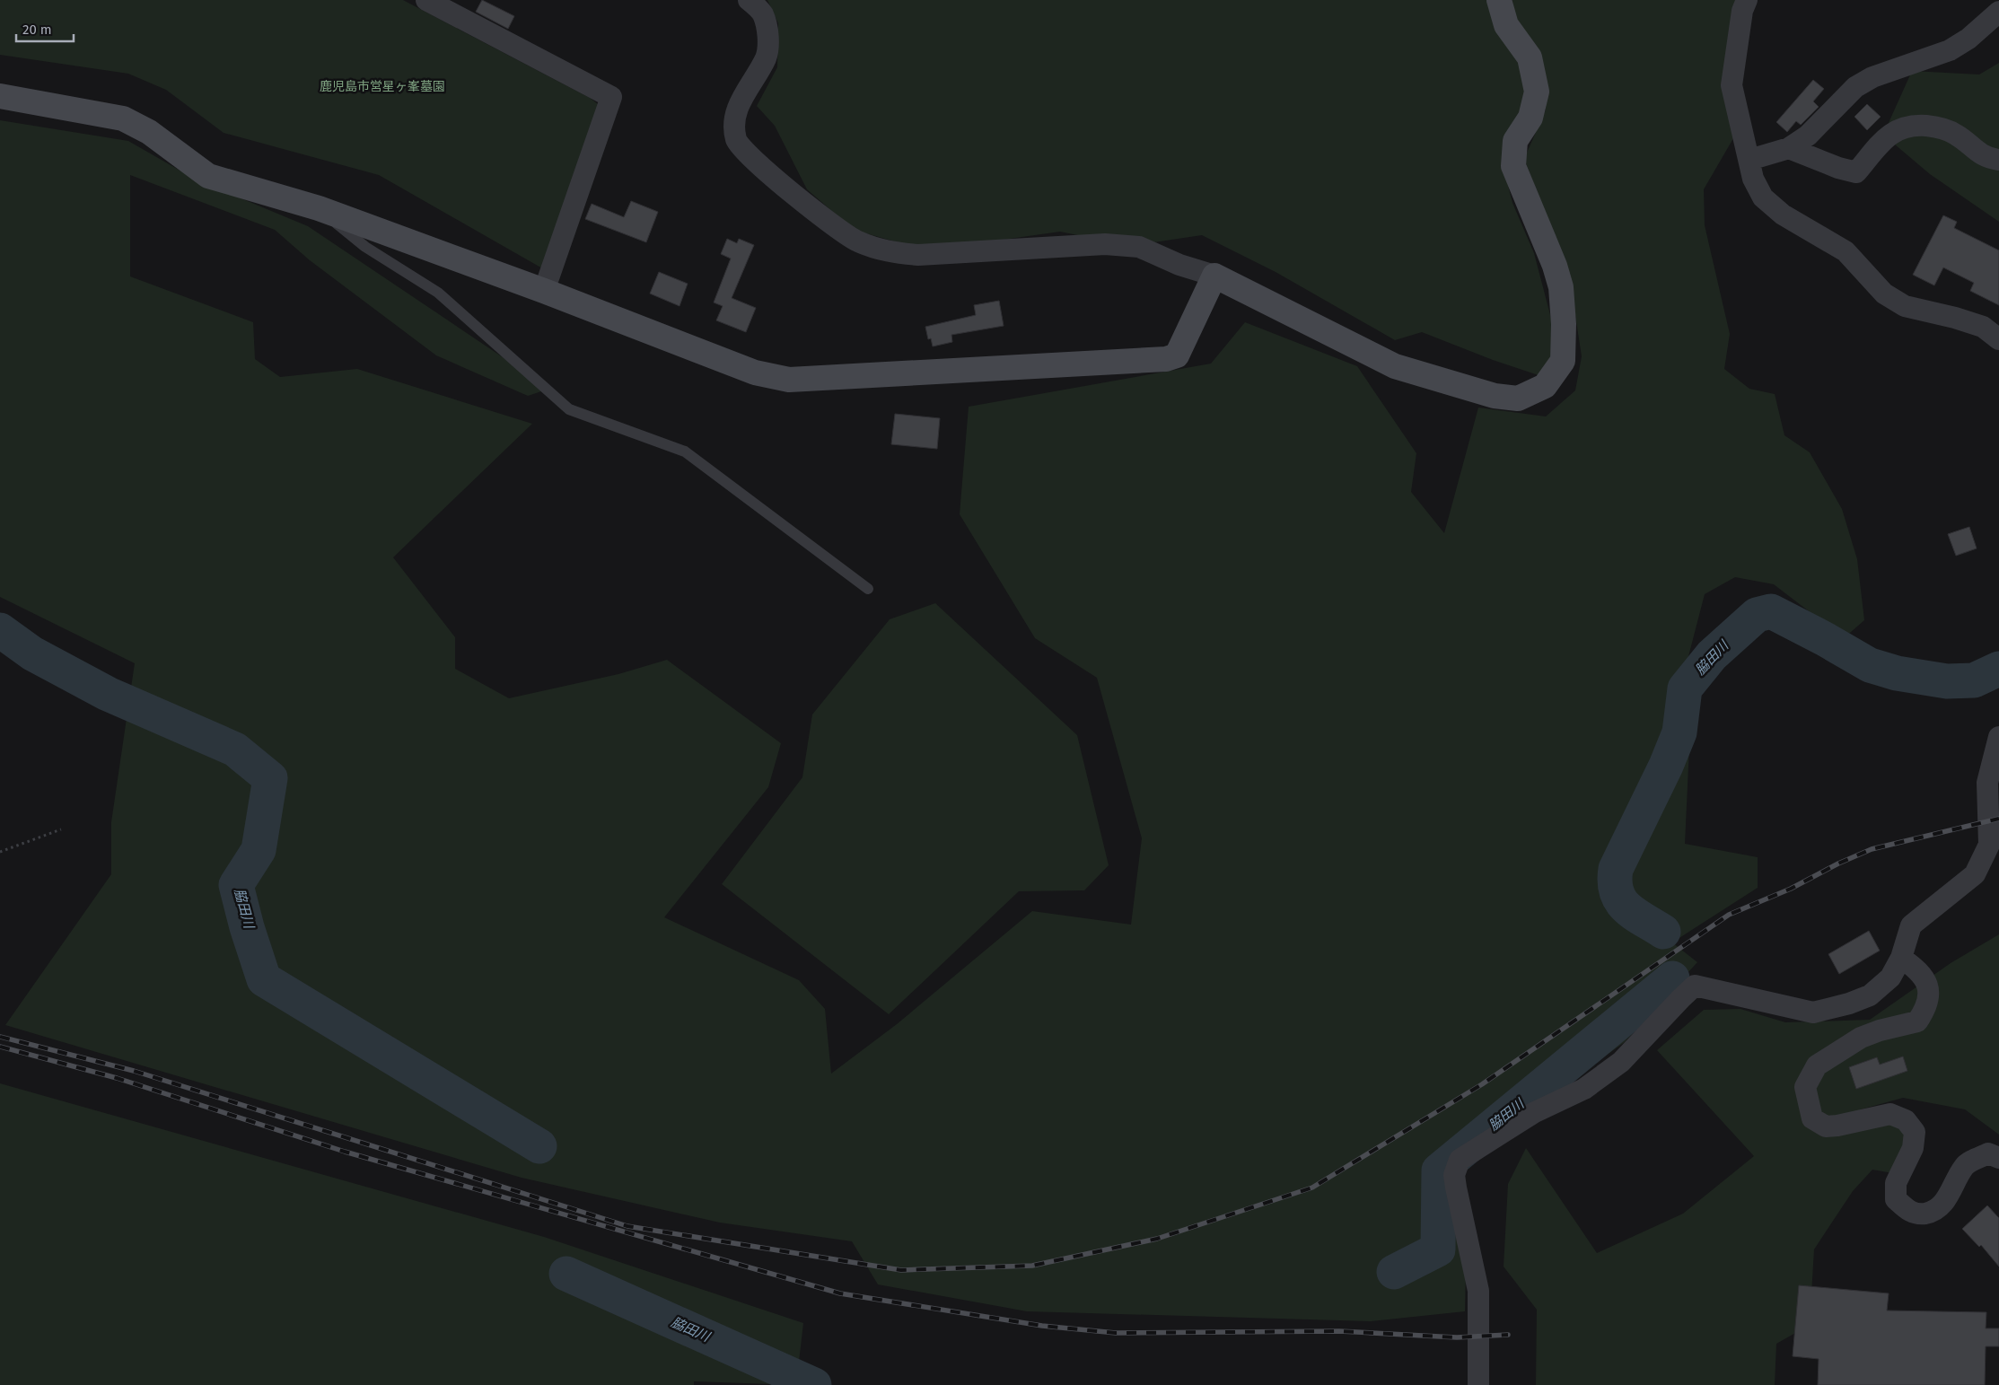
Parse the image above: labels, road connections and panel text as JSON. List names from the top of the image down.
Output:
{
  "water": ["脇田川"],
  "parks": ["鹿児島市営星ヶ峯墓園"],
  "scale_bar": "20 m"
}
